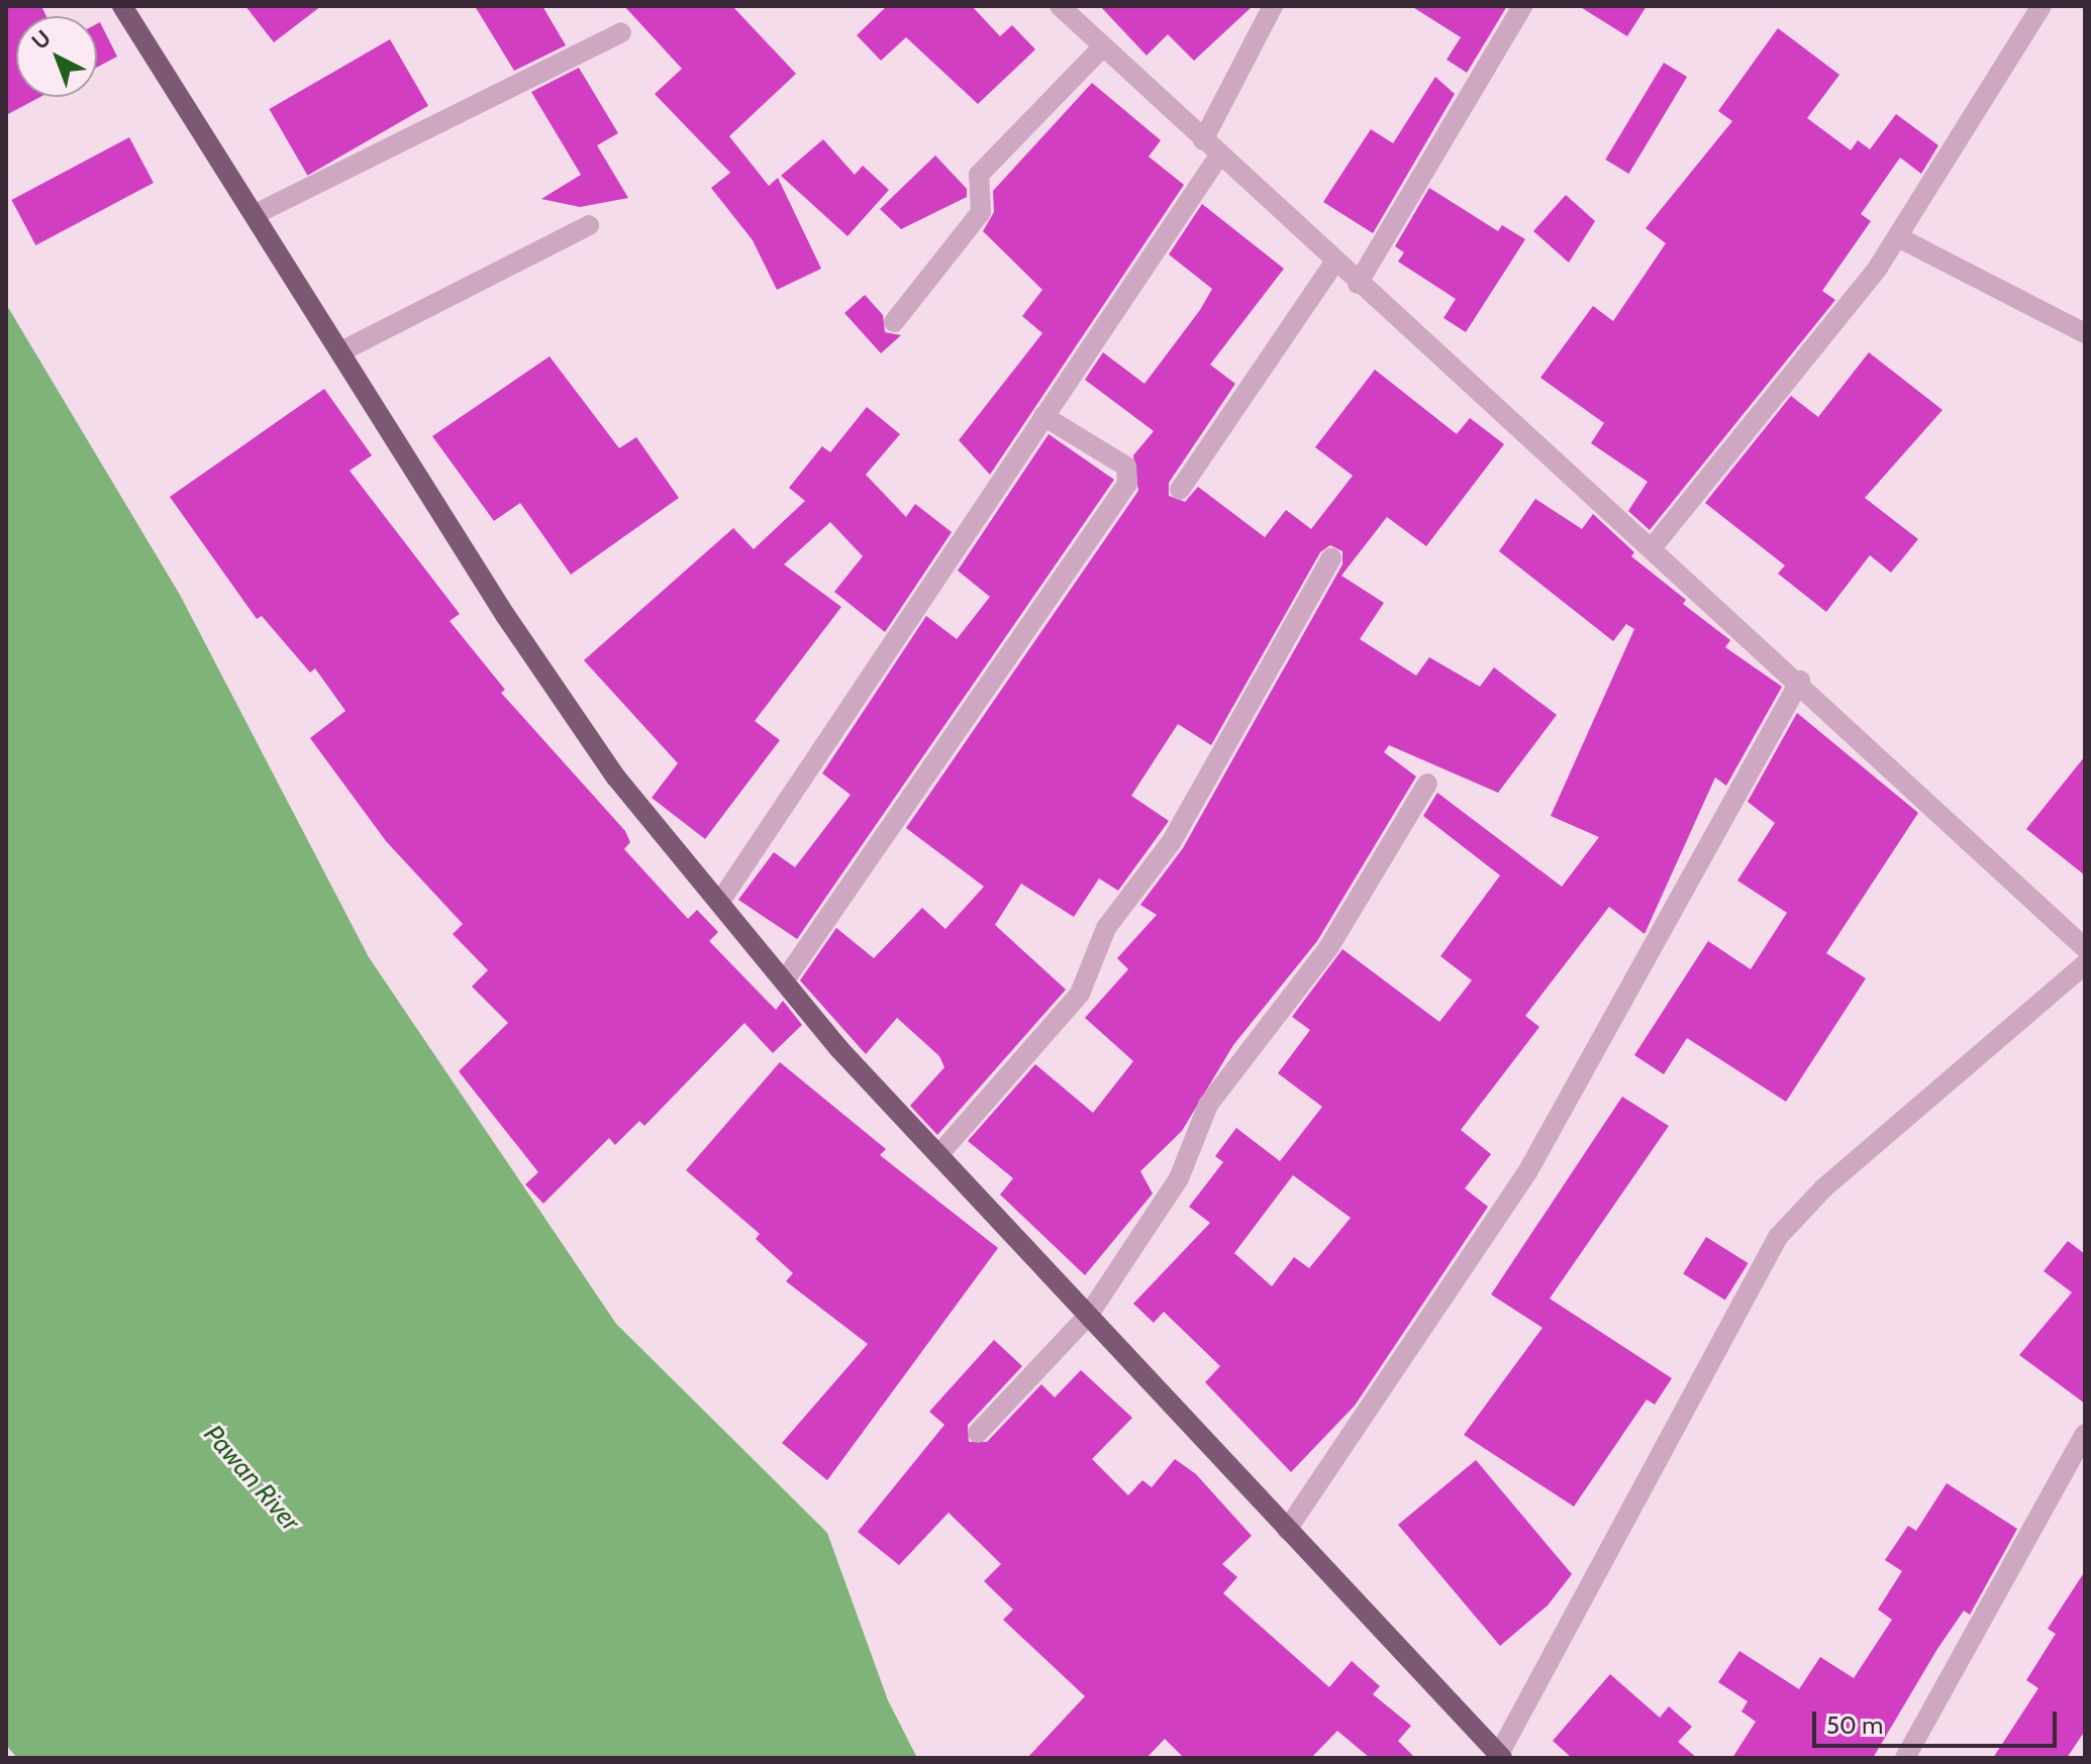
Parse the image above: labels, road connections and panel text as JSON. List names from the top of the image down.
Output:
{
  "water": ["Pawan River"],
  "scale_bar": "50 m",
  "north": "top left"
}
